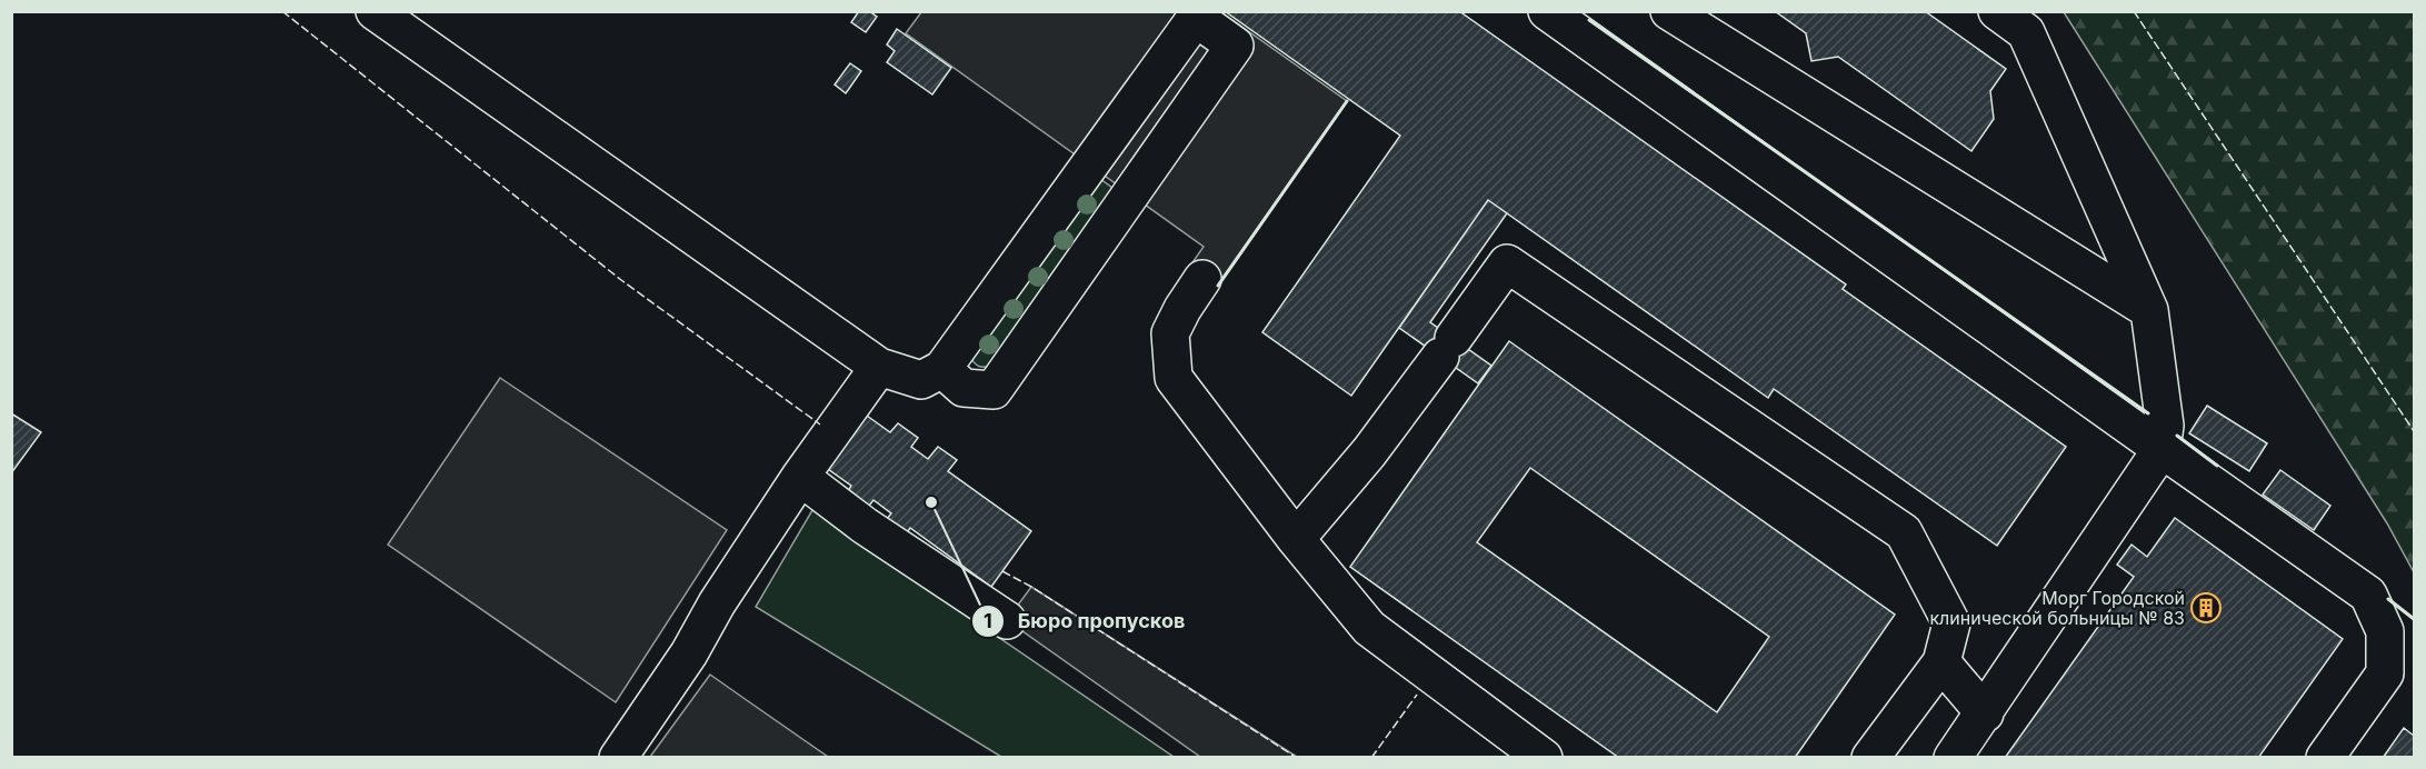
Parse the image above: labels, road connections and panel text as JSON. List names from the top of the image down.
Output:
{
  "places": {
    "other": ["Бюро пропусков"],
    "building": ["Морг Городской клинической больницы № 83"]
  }
}
